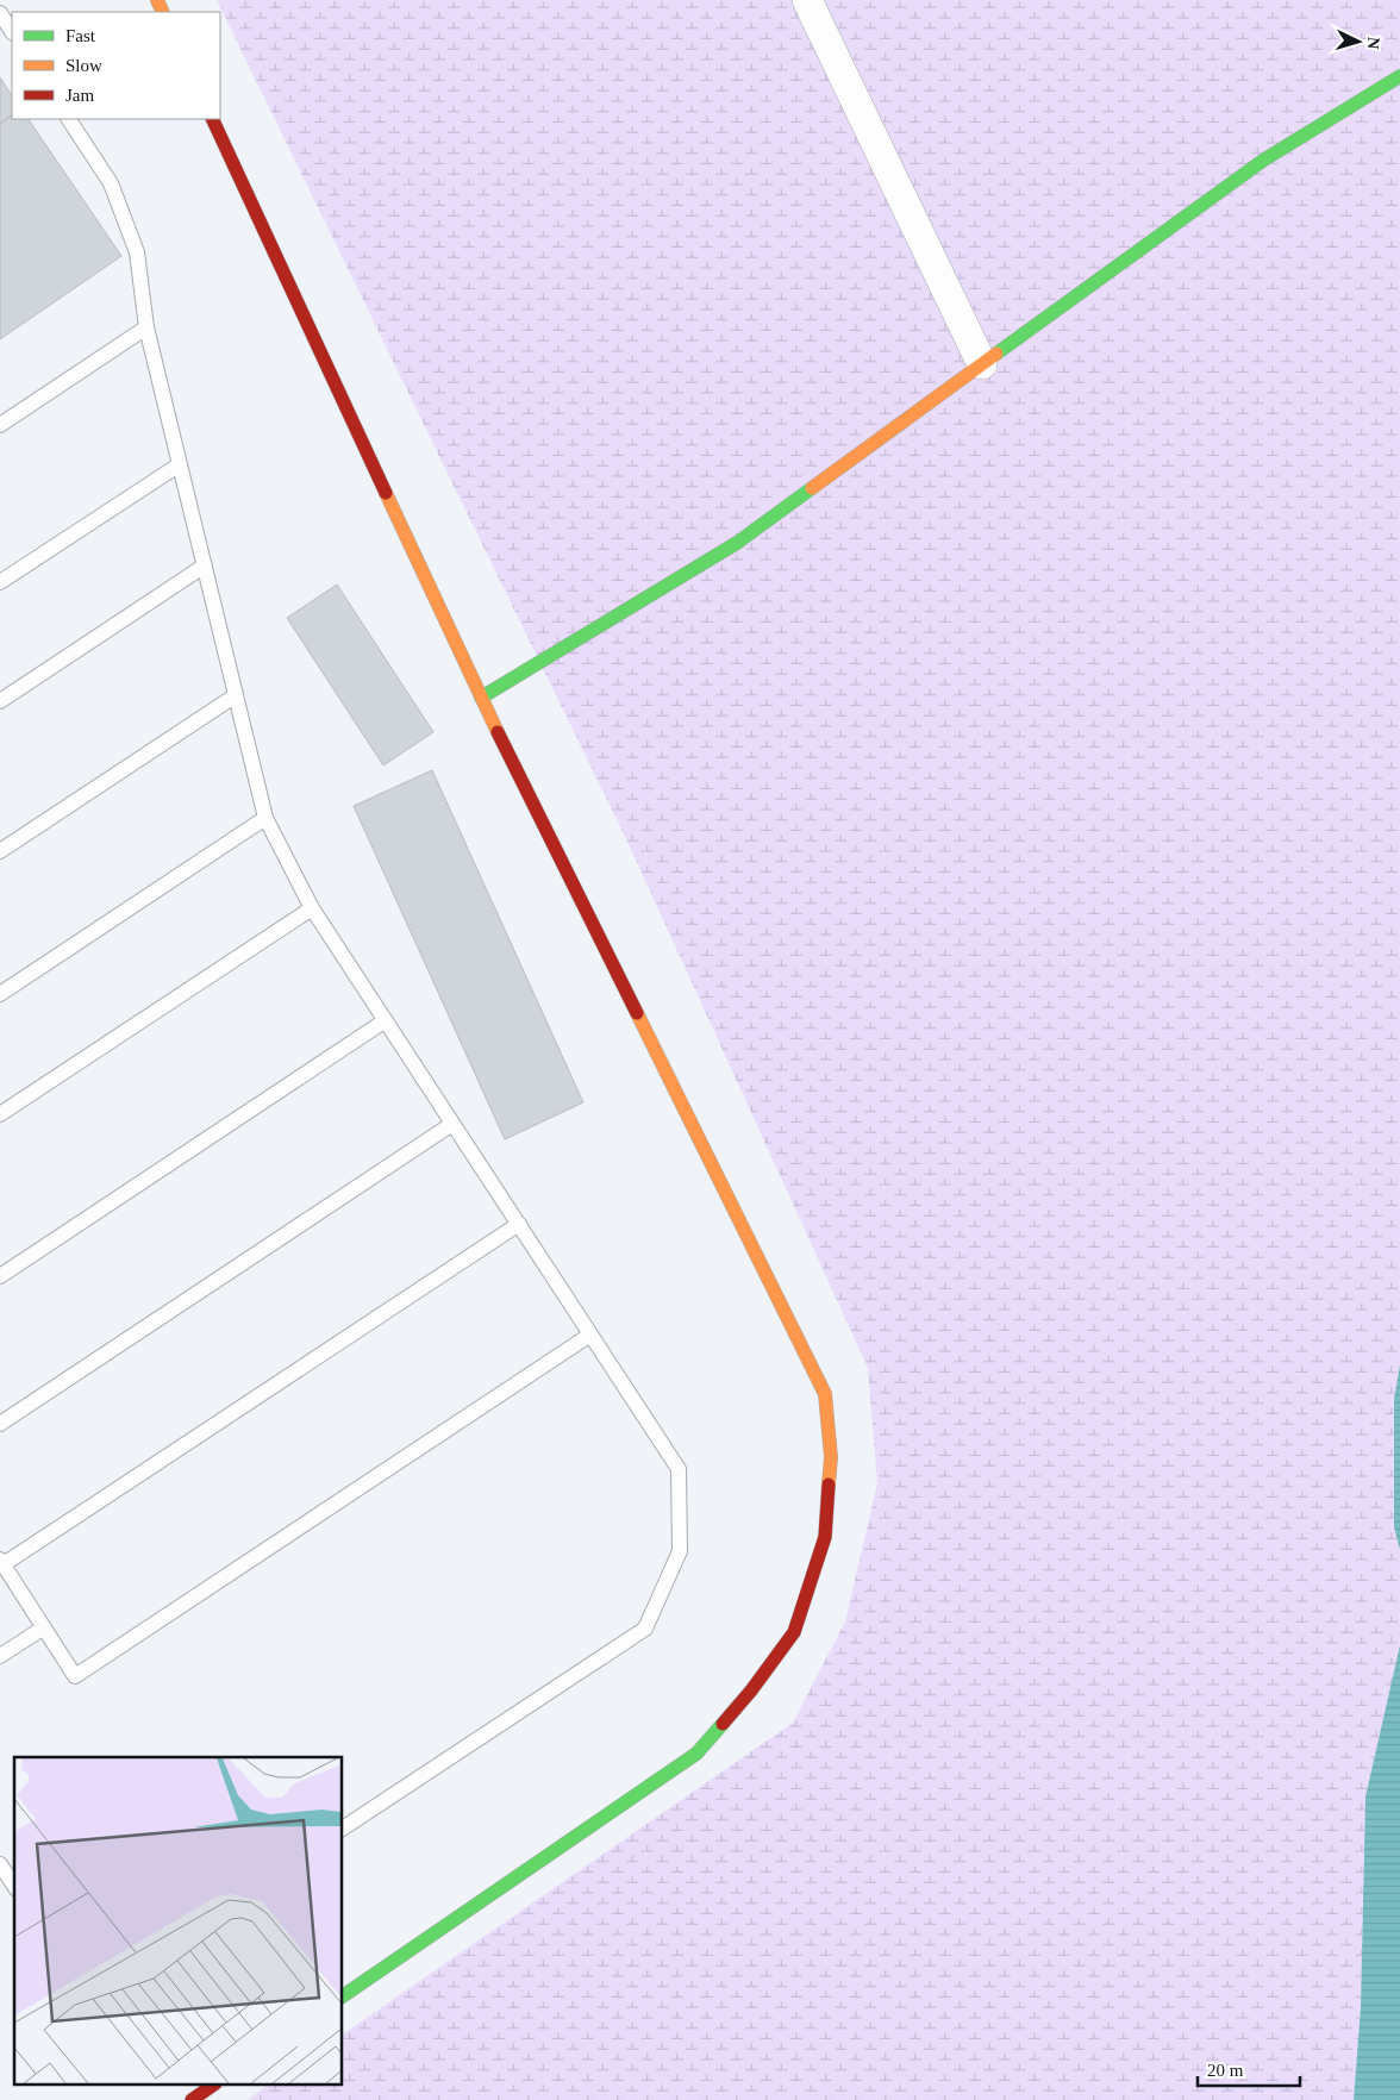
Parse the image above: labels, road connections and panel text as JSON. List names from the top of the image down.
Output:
{
  "legend": ["Fast", "Slow", "Jam"],
  "scale_bar": "20 m",
  "north": "right"
}
